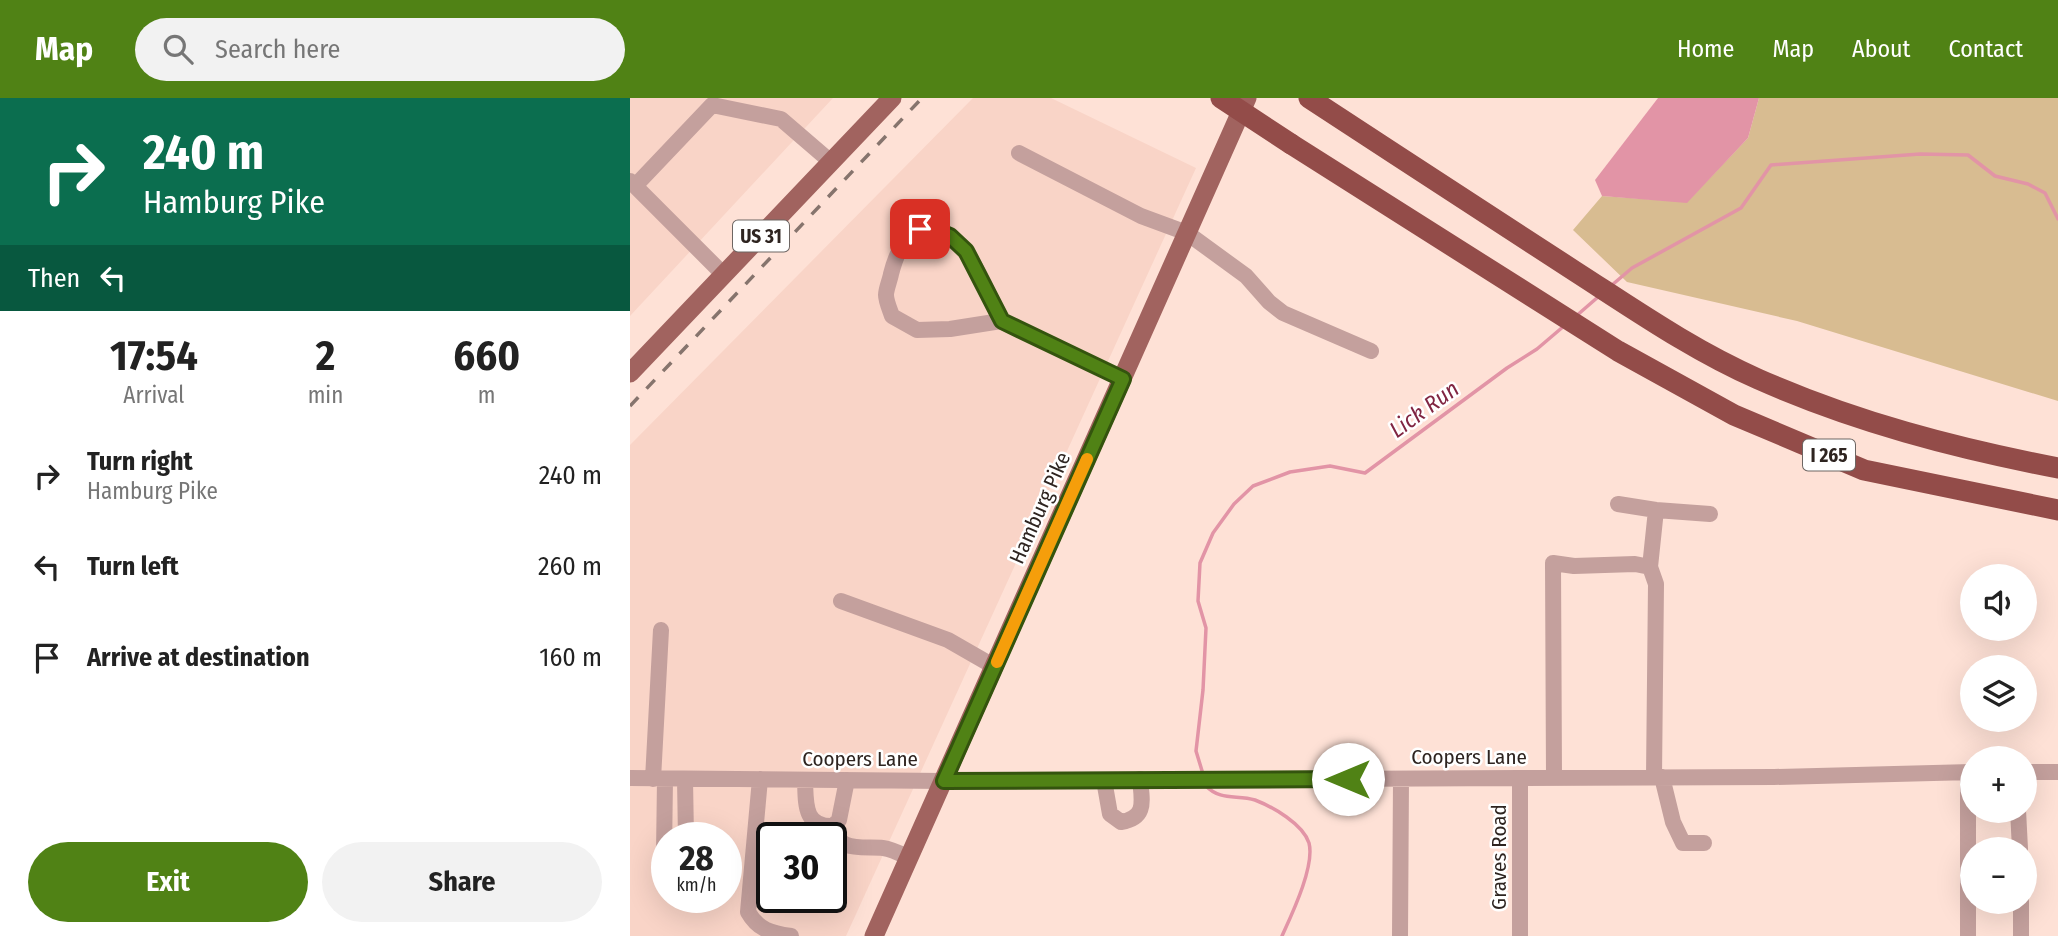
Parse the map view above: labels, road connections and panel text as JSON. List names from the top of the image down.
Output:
{
  "streets": {
    "highway": ["I 265"],
    "main road": ["US 31", "Hamburg Pike"],
    "street": ["Coopers Lane", "Graves Road"]
  },
  "crossings": [
    ["Hamburg Pike", "Coopers Lane"],
    ["Coopers Lane", "Graves Road"]
  ],
  "water": ["Lick Run"],
  "page": {
    "header": "Map",
    "search": "Search here",
    "nav": [
      "Home",
      "Map",
      "About",
      "Contact"
    ],
    "turn": ["240 m", "Hamburg Pike"],
    "then": "Then",
    "eta": [
      "17:54",
      "Arrival",
      "2",
      "min",
      "660",
      "m"
    ],
    "list": [
      {
        "name": "Turn right",
        "note": "Hamburg Pike",
        "value": "240 m"
      },
      {
        "name": "Turn left",
        "value": "260 m"
      },
      {
        "name": "Arrive at destination",
        "value": "160 m"
      }
    ],
    "map_buttons": ["+", "−"],
    "speed": "28 km/h",
    "limit": "30",
    "buttons": ["Exit", "Share"]
  }
}
